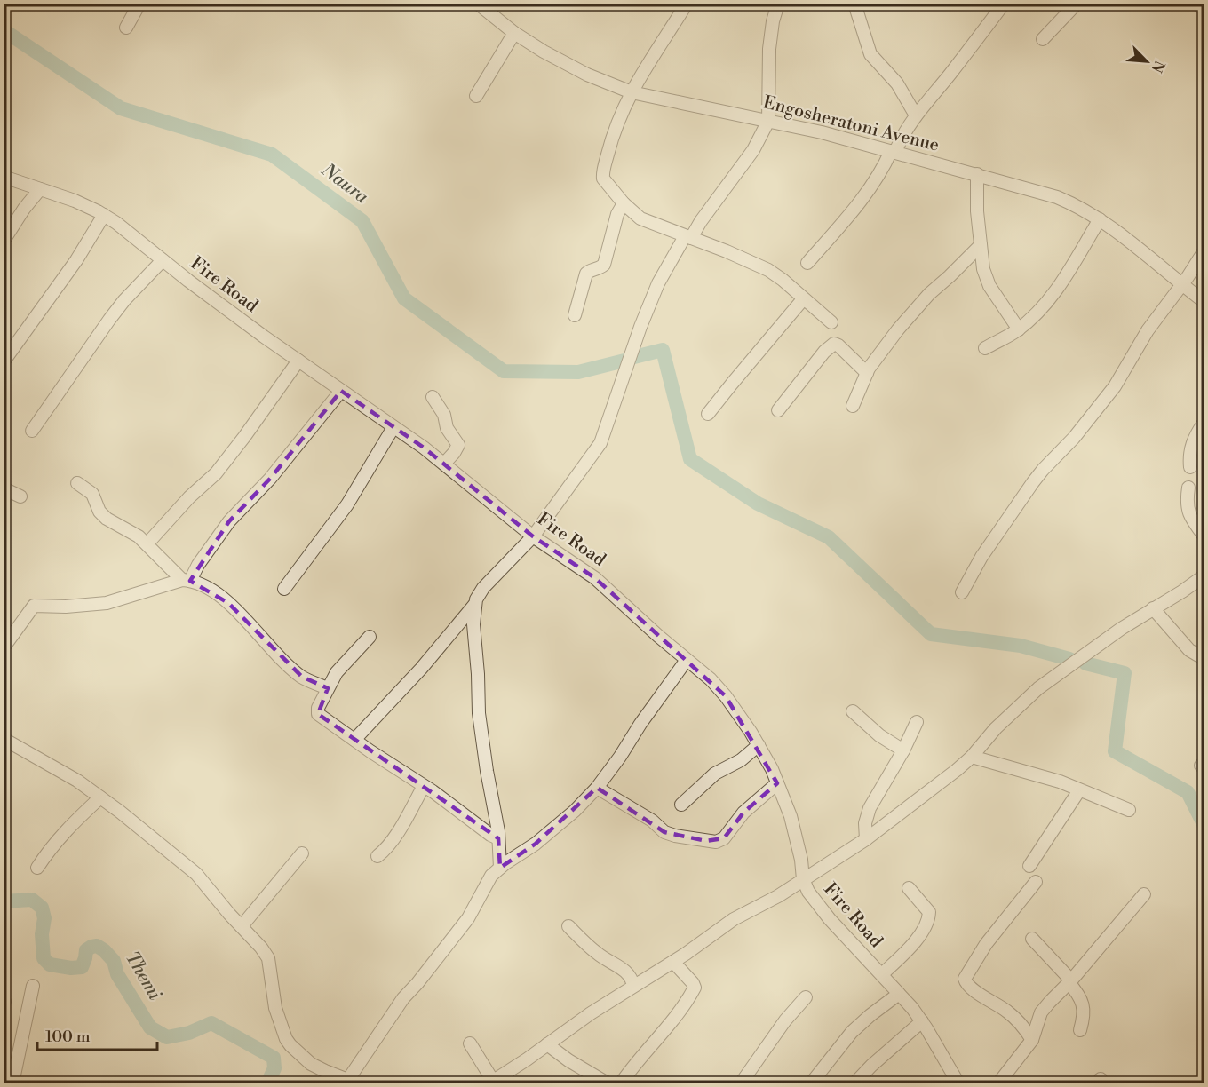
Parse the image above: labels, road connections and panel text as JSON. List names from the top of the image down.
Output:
{
  "streets": {
    "street": ["Engosheratoni Avenue", "Fire Road"]
  },
  "water": ["Naura", "Themi"],
  "scale_bar": "100 m",
  "north": "bottom right"
}
